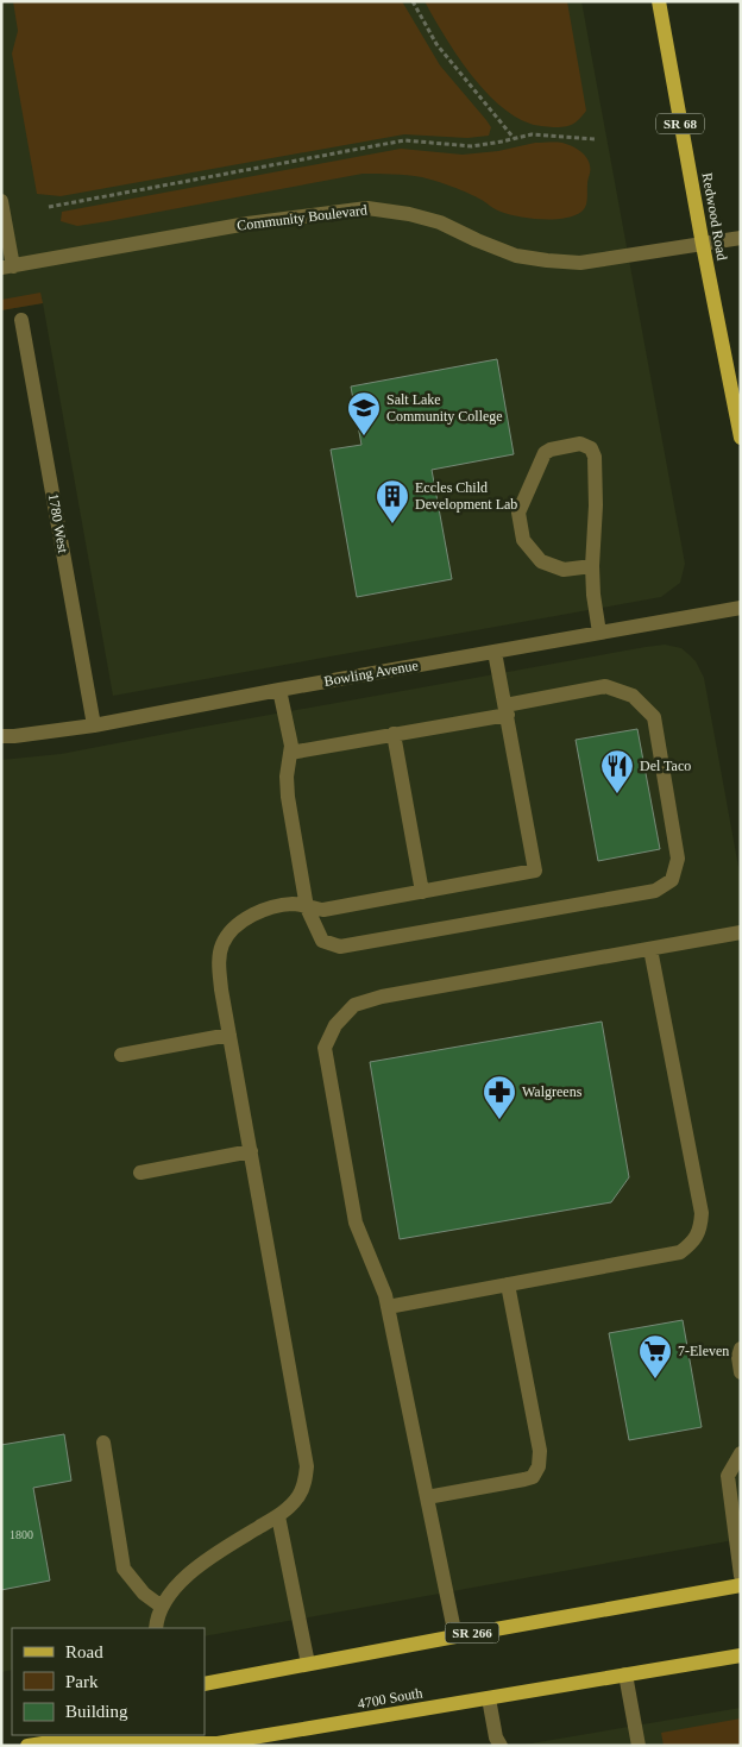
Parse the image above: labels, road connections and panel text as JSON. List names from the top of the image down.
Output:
{
  "streets": {
    "main road": [
      "SR 68",
      "Redwood Road",
      "SR 266",
      "4700 South"
    ],
    "street": ["Community Boulevard", "1780 West", "Bowling Avenue"]
  },
  "crossings": [
    ["Redwood Road", "Community Boulevard"],
    ["1780 West", "Bowling Avenue"]
  ],
  "places": {
    "school or university": ["Salt Lake Community College"],
    "building": ["Eccles Child Development Lab"],
    "restaurant": ["Del Taco"],
    "pharmacy": ["Walgreens"],
    "supermarket": ["7-Eleven"]
  },
  "house_numbers": ["1800"],
  "legend": ["Road", "Park", "Building"]
}
